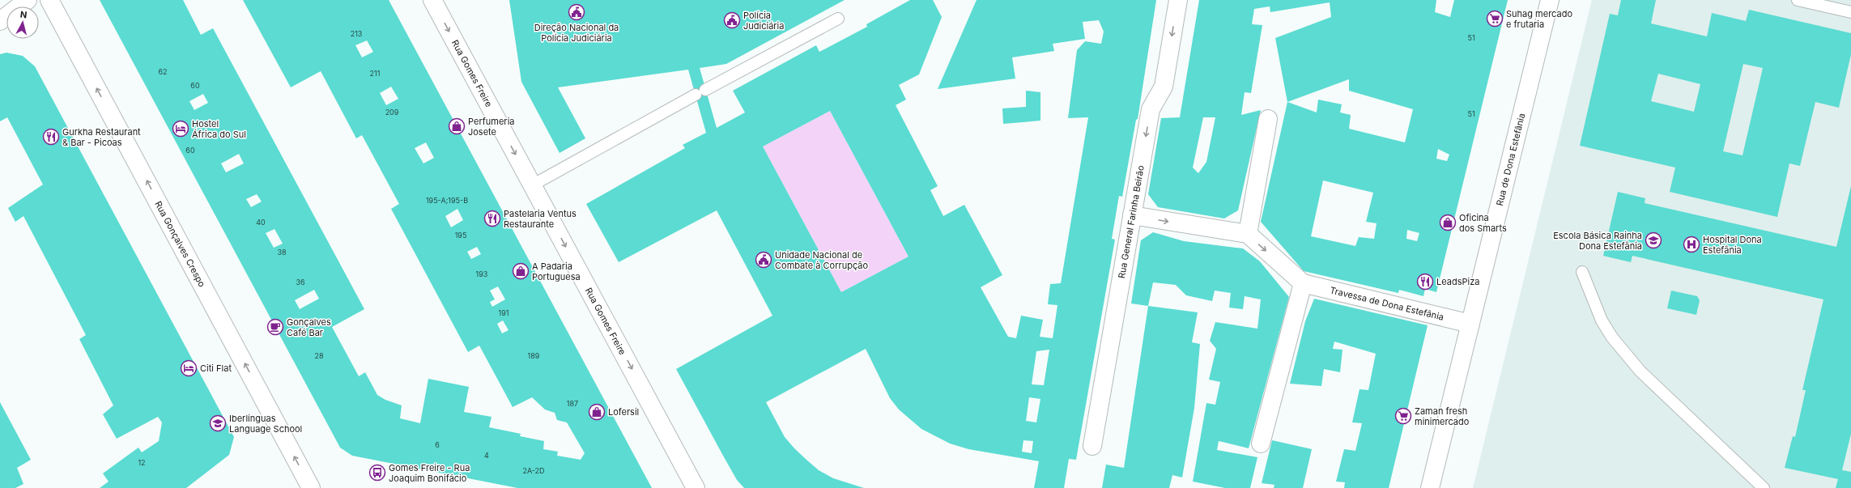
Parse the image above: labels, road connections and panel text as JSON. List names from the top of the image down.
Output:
{
  "streets": {
    "street": [
      "Rua Gomes Freire",
      "Rua de Dona Estefânia",
      "Rua General Farinha Beirão",
      "Rua Gonçalves Crespo",
      "Travessa de Dona Estefânia"
    ]
  },
  "crossings": [
    ["Rua de Dona Estefânia", "Travessa de Dona Estefânia"]
  ],
  "one_way": ["Rua Gomes Freire", "Rua Gonçalves Crespo"],
  "places": {
    "public building": ["Direção Nacional da Polícia Judiciária", "Polícia Judiciária", "Unidade Nacional de Combate à Corrupção"],
    "supermarket": ["Suhag mercado e frutaria", "Zaman fresh minimercado"],
    "shop": [
      "Perfumeria Josete",
      "Oficina dos Smarts",
      "A Padaria Portuguesa",
      "Lofersil"
    ],
    "hotel": ["Hostel África do Sul", "Citi Flat"],
    "restaurant": ["Gurkha Restaurant & Bar - Picoas", "Pastelaria Ventus Restaurante", "LeadsPiza"],
    "school or university": ["Escola Básica Rainha Dona Estefânia", "Iberlínguas Language School"],
    "hospital": ["Hospital Dona Estefânia"],
    "cafe": ["Gonçalves Café Bar"],
    "bus stop": ["Gomes Freire - Rua Joaquim Bonifácio"]
  },
  "house_numbers": [
    "213",
    "51",
    "62",
    "211",
    "60",
    "209",
    "51",
    "60",
    "195-A;195-B",
    "40",
    "195",
    "38",
    "193",
    "36",
    "191",
    "28",
    "189",
    "187",
    "6",
    "4",
    "12",
    "2A-2D"
  ],
  "north": "top"
}
